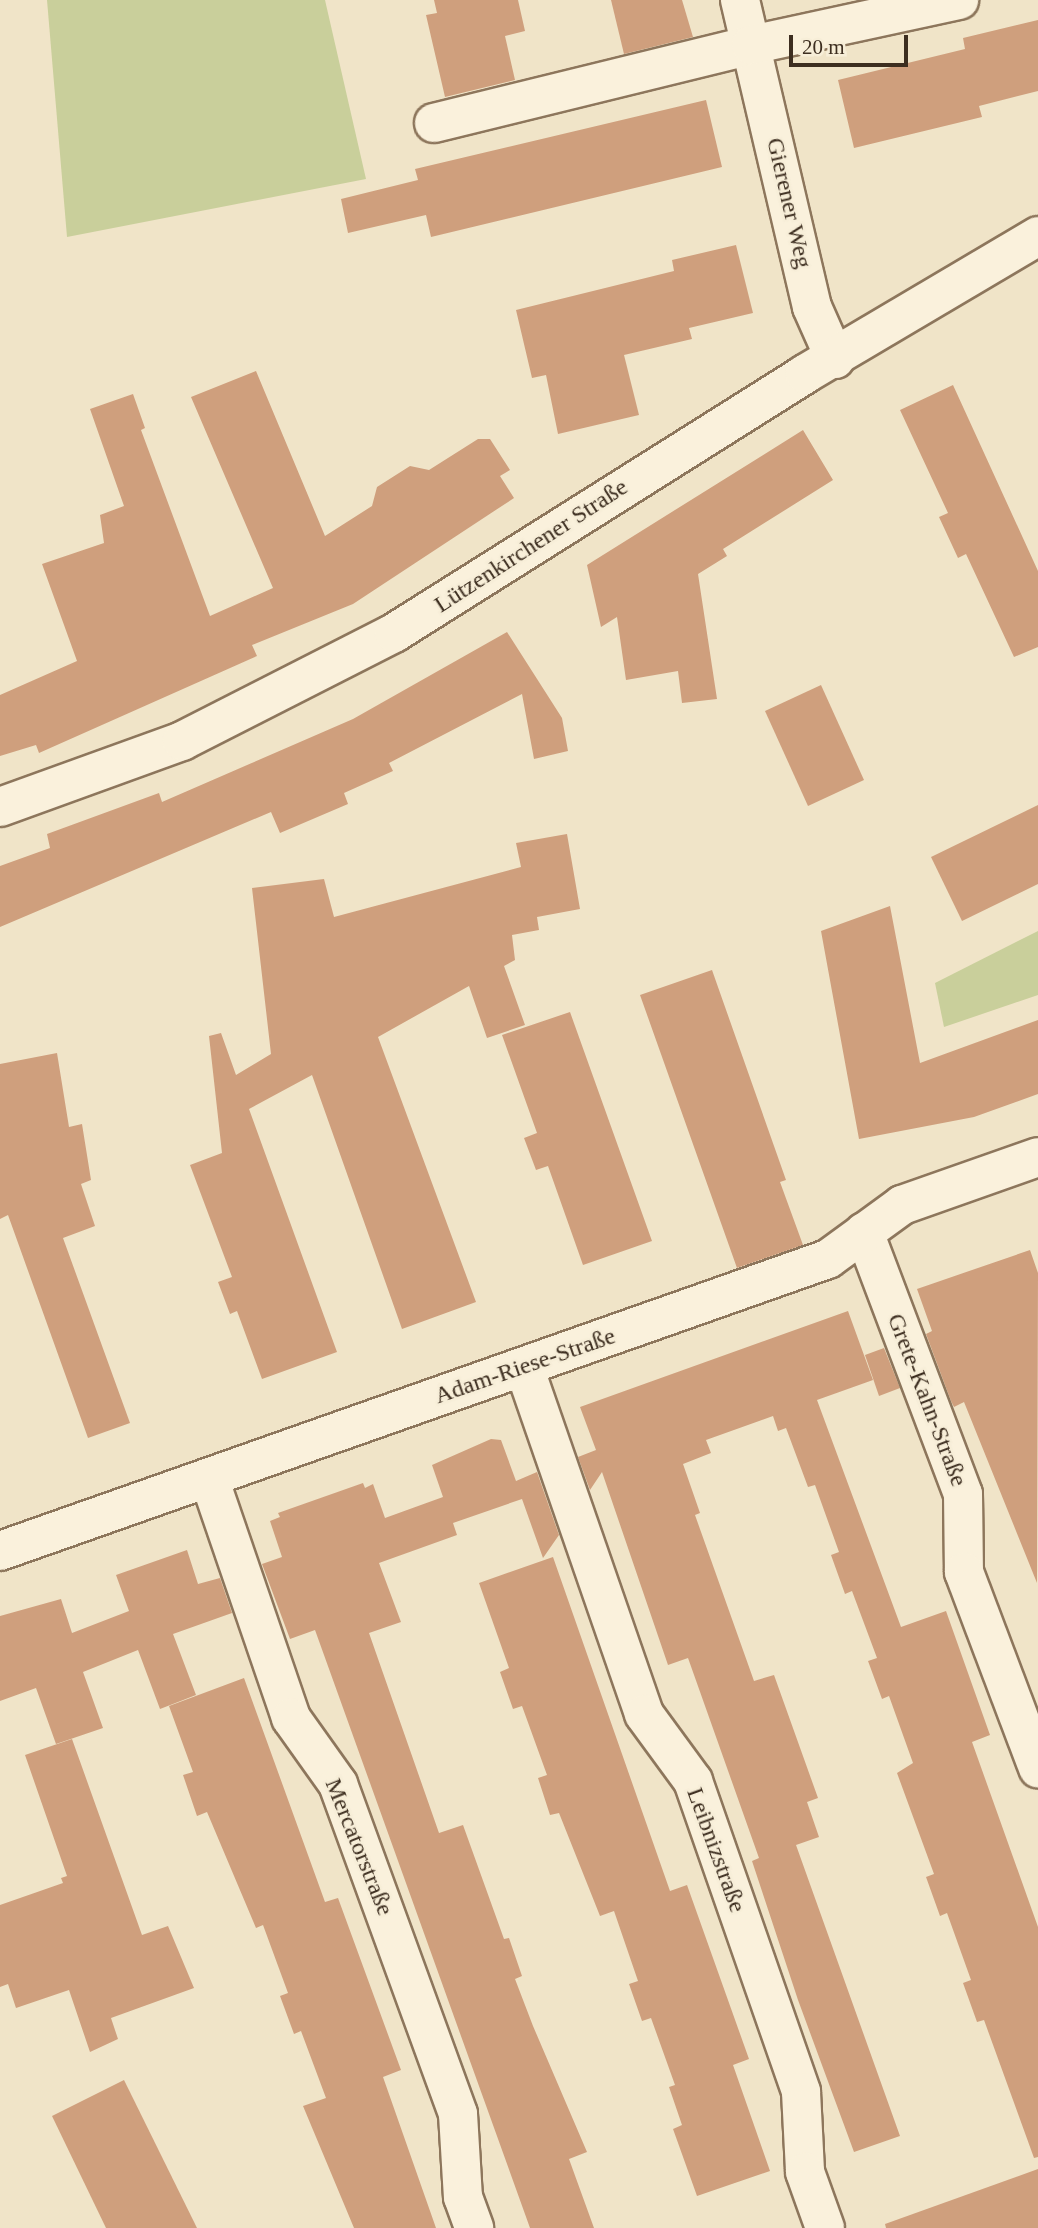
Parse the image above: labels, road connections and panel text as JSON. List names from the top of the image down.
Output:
{
  "streets": {
    "street": [
      "Gierener Weg",
      "Lützenkirchener Straße",
      "Adam-Riese-Straße",
      "Grete-Kahn-Straße",
      "Mercatorstraße",
      "Leibnizstraße"
    ]
  },
  "crossings": [
    ["Gierener Weg", "Lützenkirchener Straße"],
    ["Adam-Riese-Straße", "Grete-Kahn-Straße"],
    ["Adam-Riese-Straße", "Mercatorstraße"],
    ["Adam-Riese-Straße", "Leibnizstraße"]
  ],
  "scale_bar": "20 m"
}
